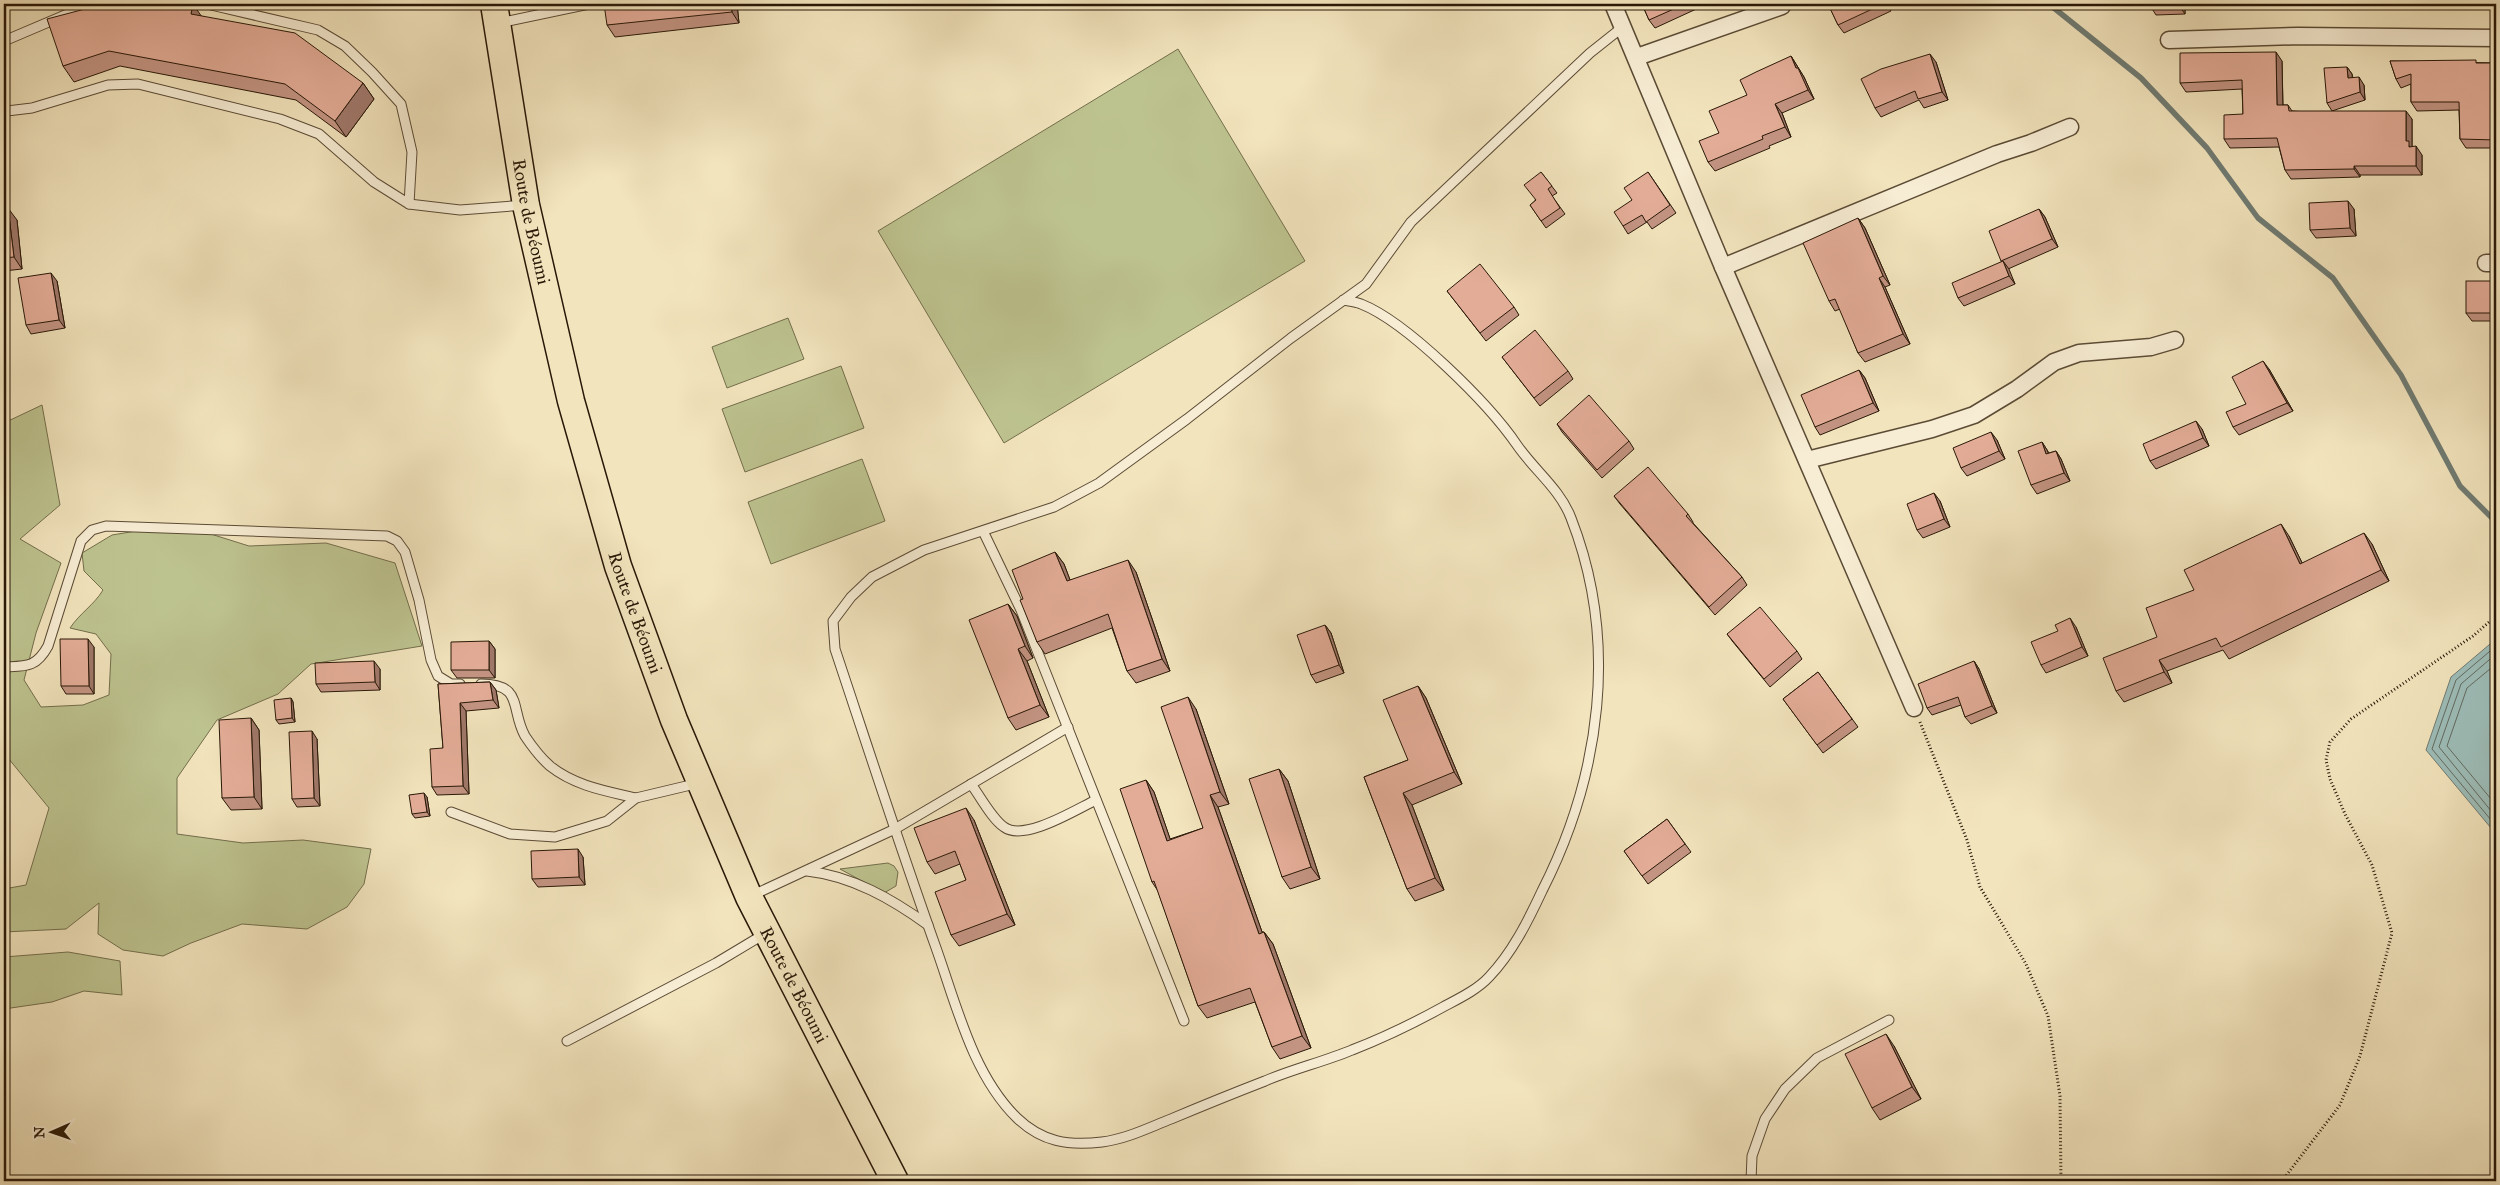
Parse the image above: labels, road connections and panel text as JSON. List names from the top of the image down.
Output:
{
  "streets": {
    "main road": ["Route de Béoumi"]
  },
  "north": "left"
}
